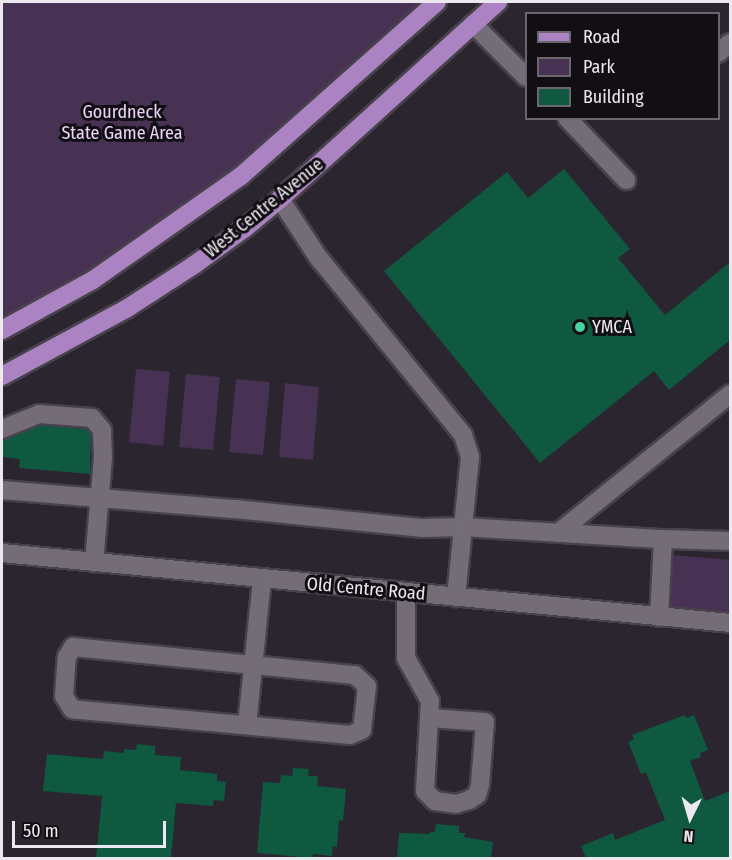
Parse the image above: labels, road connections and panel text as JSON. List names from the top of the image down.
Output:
{
  "streets": {
    "main road": ["West Centre Avenue"],
    "street": ["Old Centre Road"]
  },
  "parks": ["Gourdneck State Game Area"],
  "places": ["YMCA"],
  "legend": ["Road", "Park", "Building"],
  "scale_bar": "50 m",
  "north": "bottom"
}
